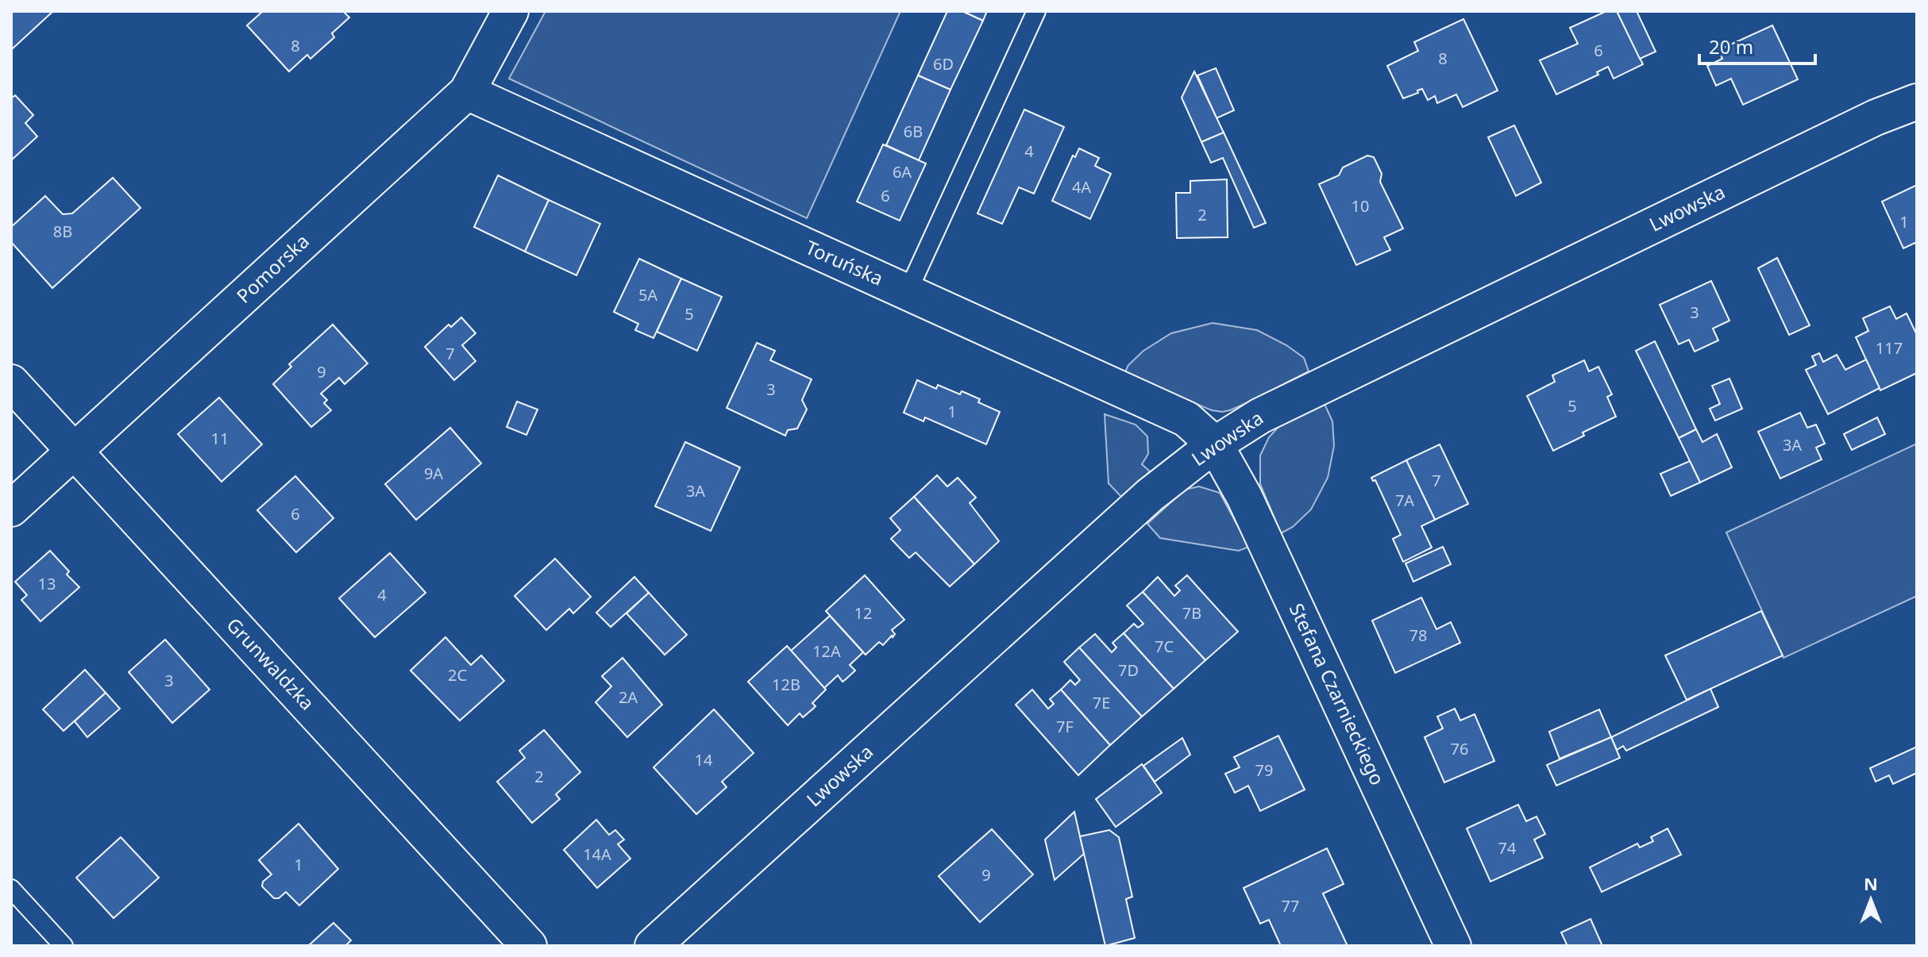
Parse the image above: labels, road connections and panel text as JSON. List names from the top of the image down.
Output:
{
  "streets": {
    "street": [
      "Lwowska",
      "Toruńska",
      "Pomorska",
      "Grunwaldzka",
      "Stefana Czarnieckiego"
    ]
  },
  "crossings": [
    ["Lwowska", "Toruńska"],
    ["Lwowska", "Stefana Czarnieckiego"],
    ["Toruńska", "Pomorska"],
    ["Toruńska", "Stefana Czarnieckiego"],
    ["Pomorska", "Grunwaldzka"]
  ],
  "house_numbers": [
    "8",
    "6",
    "8",
    "6D",
    "6B",
    "4",
    "6A",
    "4A",
    "6",
    "10",
    "2",
    "1",
    "8B",
    "5A",
    "3",
    "5",
    "117",
    "7",
    "9",
    "3",
    "5",
    "1",
    "11",
    "3A",
    "9A",
    "7",
    "3A",
    "7A",
    "6",
    "13",
    "4",
    "12",
    "7B",
    "78",
    "7C",
    "12A",
    "7D",
    "2C",
    "3",
    "12B",
    "2A",
    "7E",
    "7F",
    "76",
    "14",
    "79",
    "2",
    "74",
    "14A",
    "1",
    "9",
    "77"
  ],
  "scale_bar": "20 m",
  "north": "top"
}
